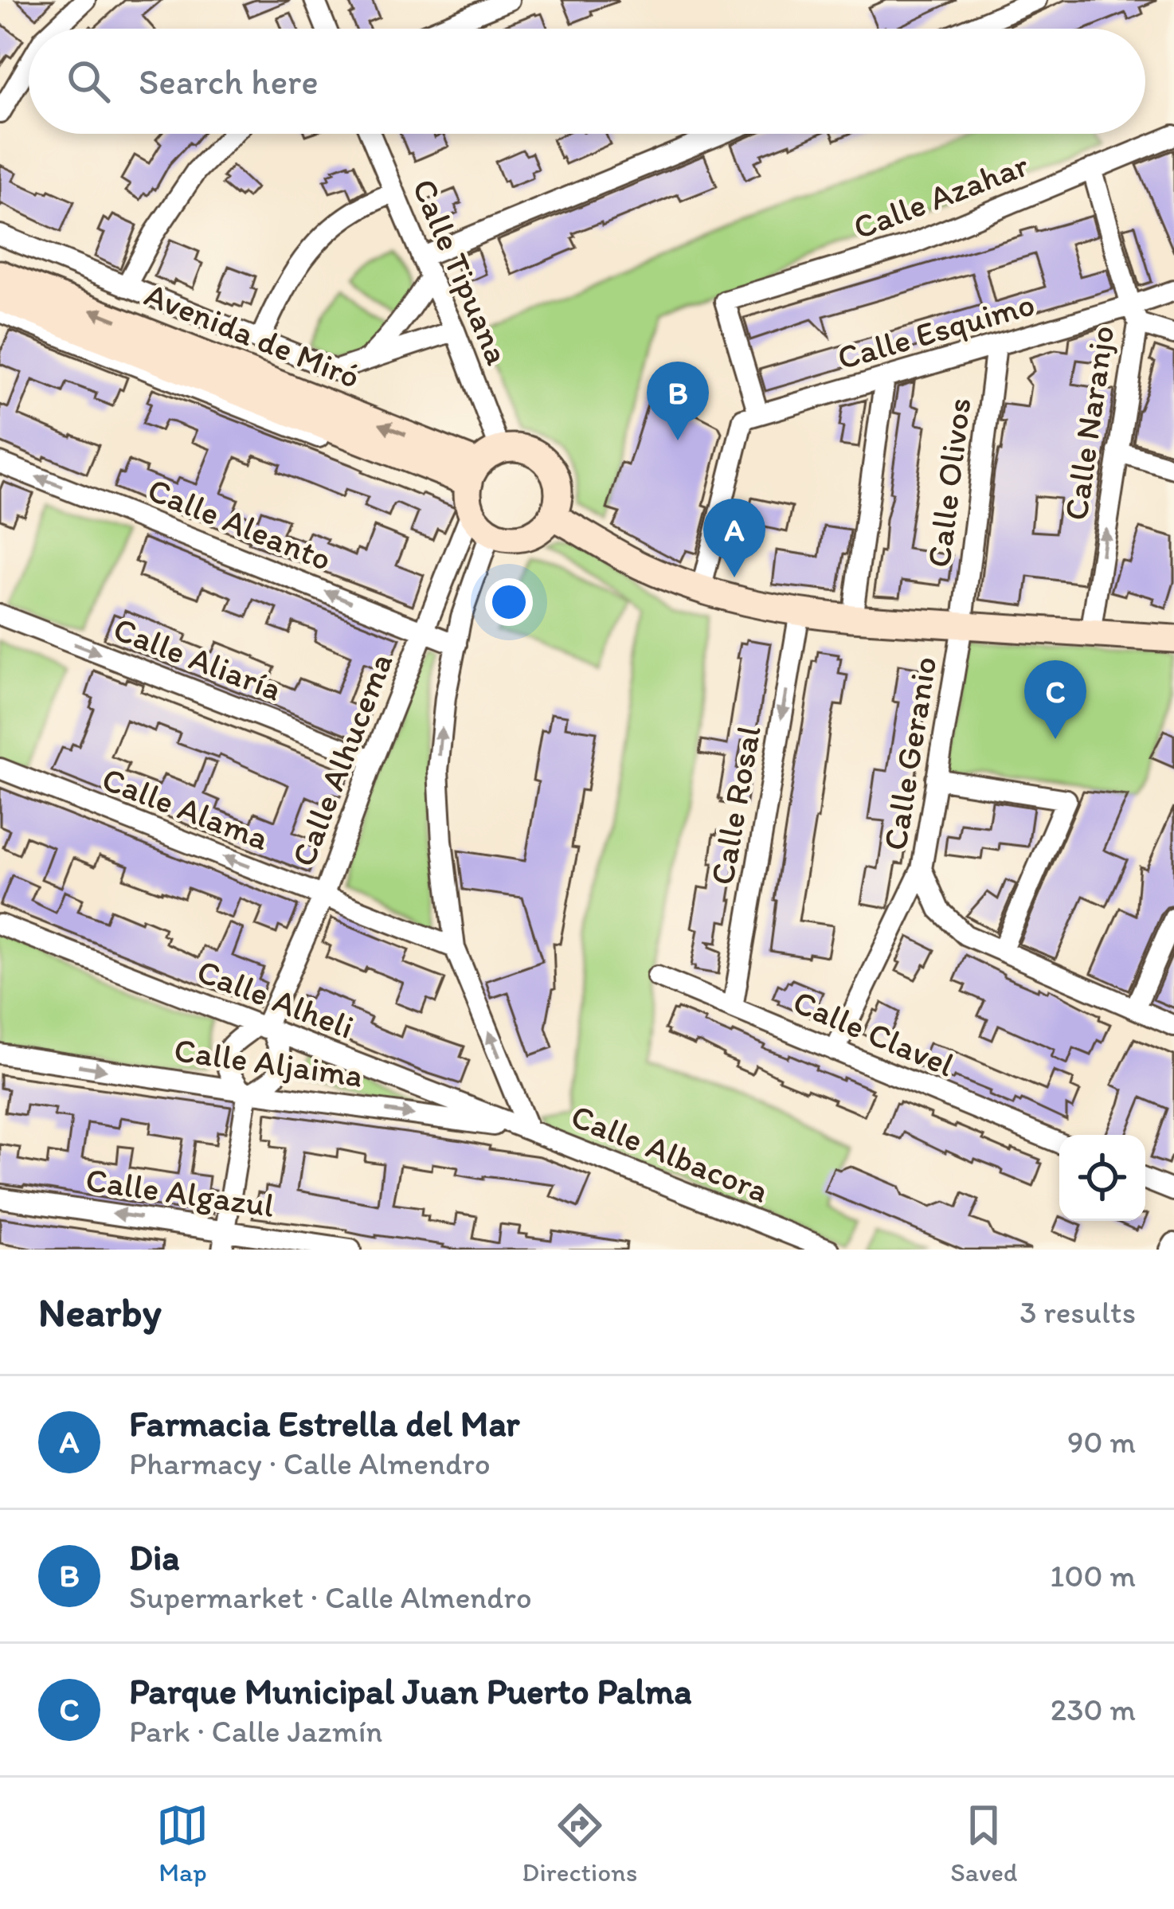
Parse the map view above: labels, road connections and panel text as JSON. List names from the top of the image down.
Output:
{
  "streets": {
    "main road": ["Avenida de Miró"],
    "street": [
      "Calle Azahar",
      "Calle Tipuana",
      "Calle Esquimo",
      "Calle Naranjo",
      "Calle Olivos",
      "Calle Aleanto",
      "Calle Aliaría",
      "Calle Geranio",
      "Calle Alhucema",
      "Calle Rosal",
      "Calle Alama",
      "Calle Alheli",
      "Calle Clavel",
      "Calle Aljaima",
      "Calle Albacora",
      "Calle Algazul"
    ]
  },
  "crossings": [
    ["Calle Azahar", "Calle Esquimo"],
    ["Calle Azahar", "Calle Naranjo"],
    ["Calle Tipuana", "Avenida de Miró"],
    ["Calle Tipuana", "Calle Alhucema"],
    ["Calle Tipuana", "Calle Albacora"],
    ["Calle Esquimo", "Calle Naranjo"],
    ["Calle Esquimo", "Calle Olivos"],
    ["Avenida de Miró", "Calle Alhucema"],
    ["Avenida de Miró", "Calle Albacora"],
    ["Calle Olivos", "Calle Geranio"],
    ["Calle Aleanto", "Calle Alhucema"],
    ["Calle Aleanto", "Calle Albacora"],
    ["Calle Aliaría", "Calle Alhucema"],
    ["Calle Alhucema", "Calle Alama"],
    ["Calle Alhucema", "Calle Alheli"],
    ["Calle Alhucema", "Calle Aljaima"],
    ["Calle Alhucema", "Calle Albacora"],
    ["Calle Rosal", "Calle Clavel"],
    ["Calle Alama", "Calle Albacora"],
    ["Calle Alheli", "Calle Aljaima"],
    ["Calle Alheli", "Calle Albacora"],
    ["Calle Aljaima", "Calle Albacora"]
  ],
  "one_way": [
    "Calle Naranjo",
    "Calle Aliaría",
    "Calle Alama",
    "Calle Aljaima",
    "Calle Albacora",
    "Calle Algazul"
  ],
  "page": {
    "search": "Search here",
    "pins": ["B", "A", "C"],
    "heading": ["Nearby", "3 results"],
    "list": [
      {
        "mark": "A",
        "name": "Farmacia Estrella del Mar",
        "note": "Pharmacy · Calle Almendro",
        "value": "90 m"
      },
      {
        "mark": "B",
        "name": "Dia",
        "note": "Supermarket · Calle Almendro",
        "value": "100 m"
      },
      {
        "mark": "C",
        "name": "Parque Municipal Juan Puerto Palma",
        "note": "Park · Calle Jazmín",
        "value": "230 m"
      }
    ],
    "nav": ["Map", "Directions", "Saved"]
  }
}
